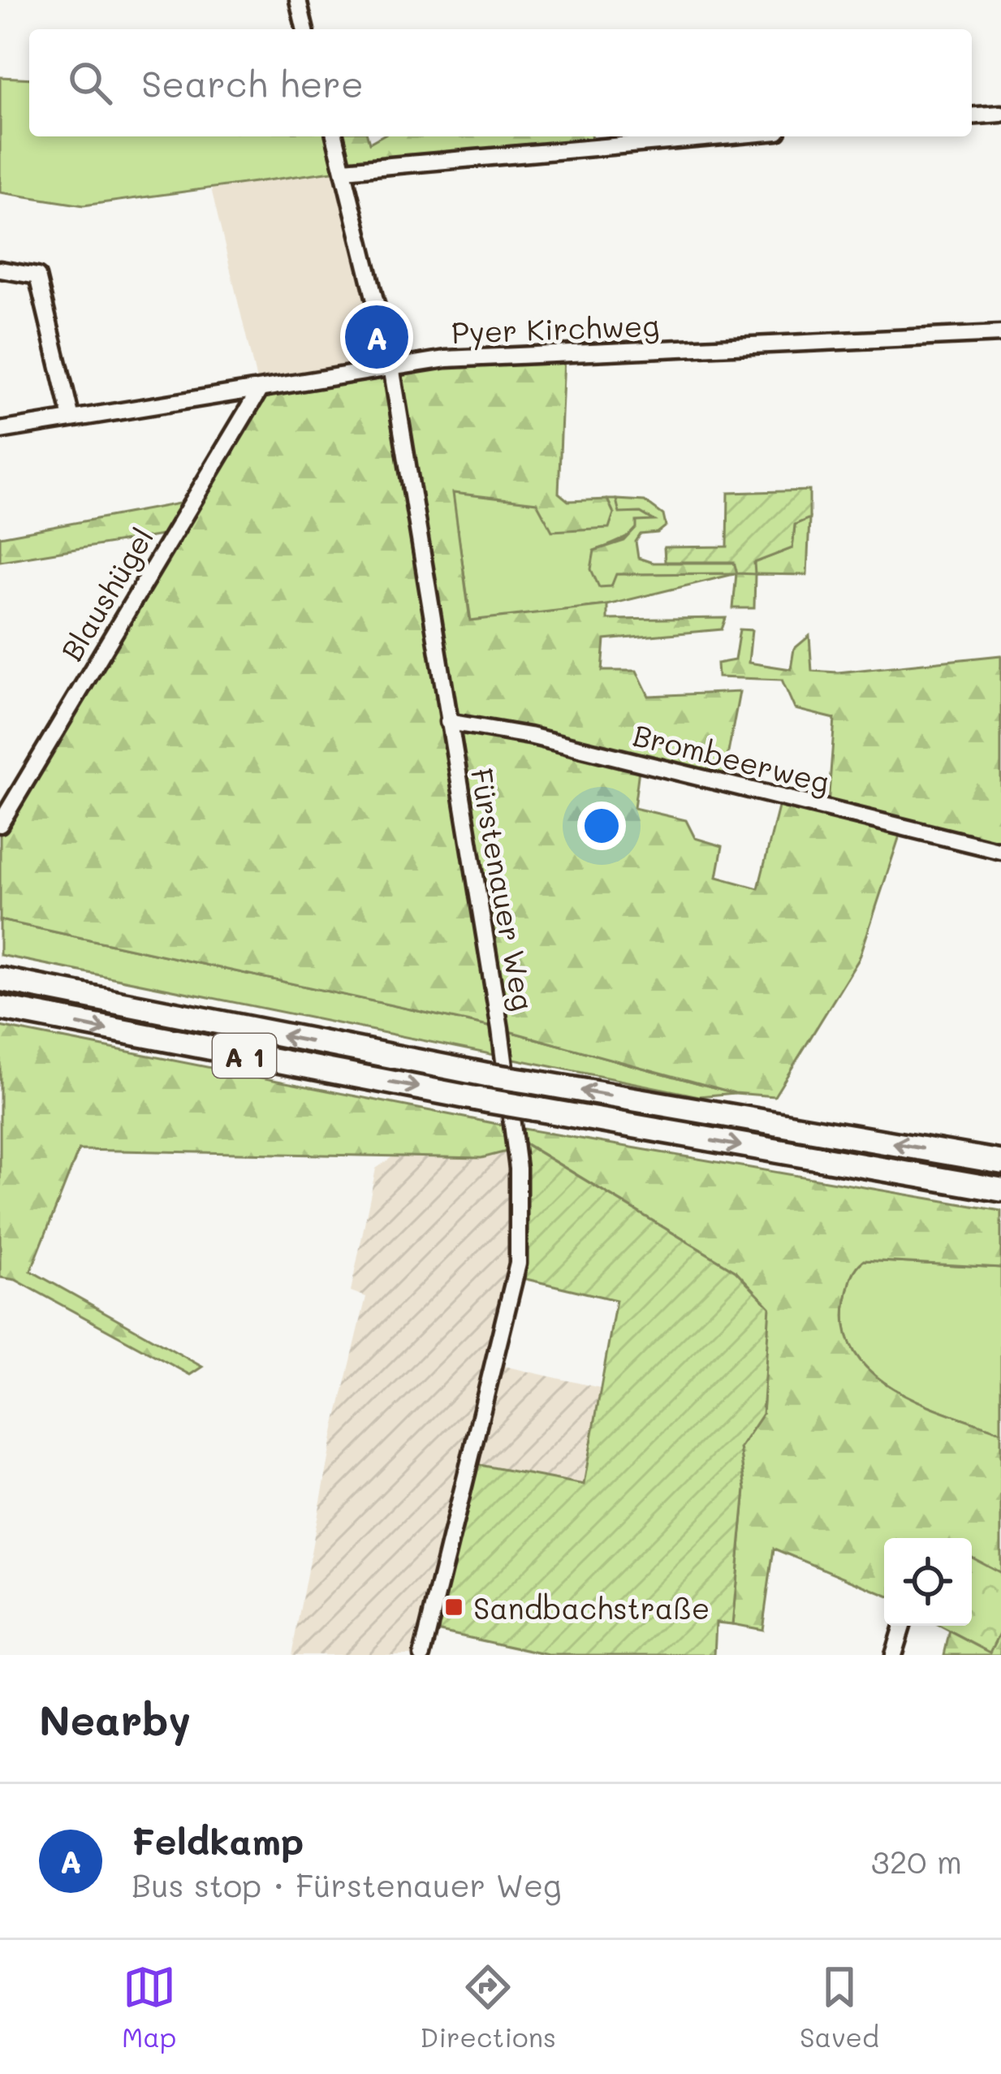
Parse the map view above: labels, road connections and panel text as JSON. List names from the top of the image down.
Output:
{
  "streets": {
    "highway": ["A 1"],
    "street": [
      "Pyer Kirchweg",
      "Blaushügel",
      "Brombeerweg",
      "Fürstenauer Weg"
    ]
  },
  "crossings": [
    ["Pyer Kirchweg", "Blaushügel"],
    ["Pyer Kirchweg", "Fürstenauer Weg"],
    ["Brombeerweg", "Fürstenauer Weg"]
  ],
  "places": {
    "transit": ["Sandbachstraße"]
  },
  "page": {
    "search": "Search here",
    "pins": "A",
    "heading": "Nearby",
    "list": [
      {
        "mark": "A",
        "name": "Feldkamp",
        "note": "Bus stop · Fürstenauer Weg",
        "value": "320 m"
      }
    ],
    "nav": ["Map", "Directions", "Saved"]
  }
}
